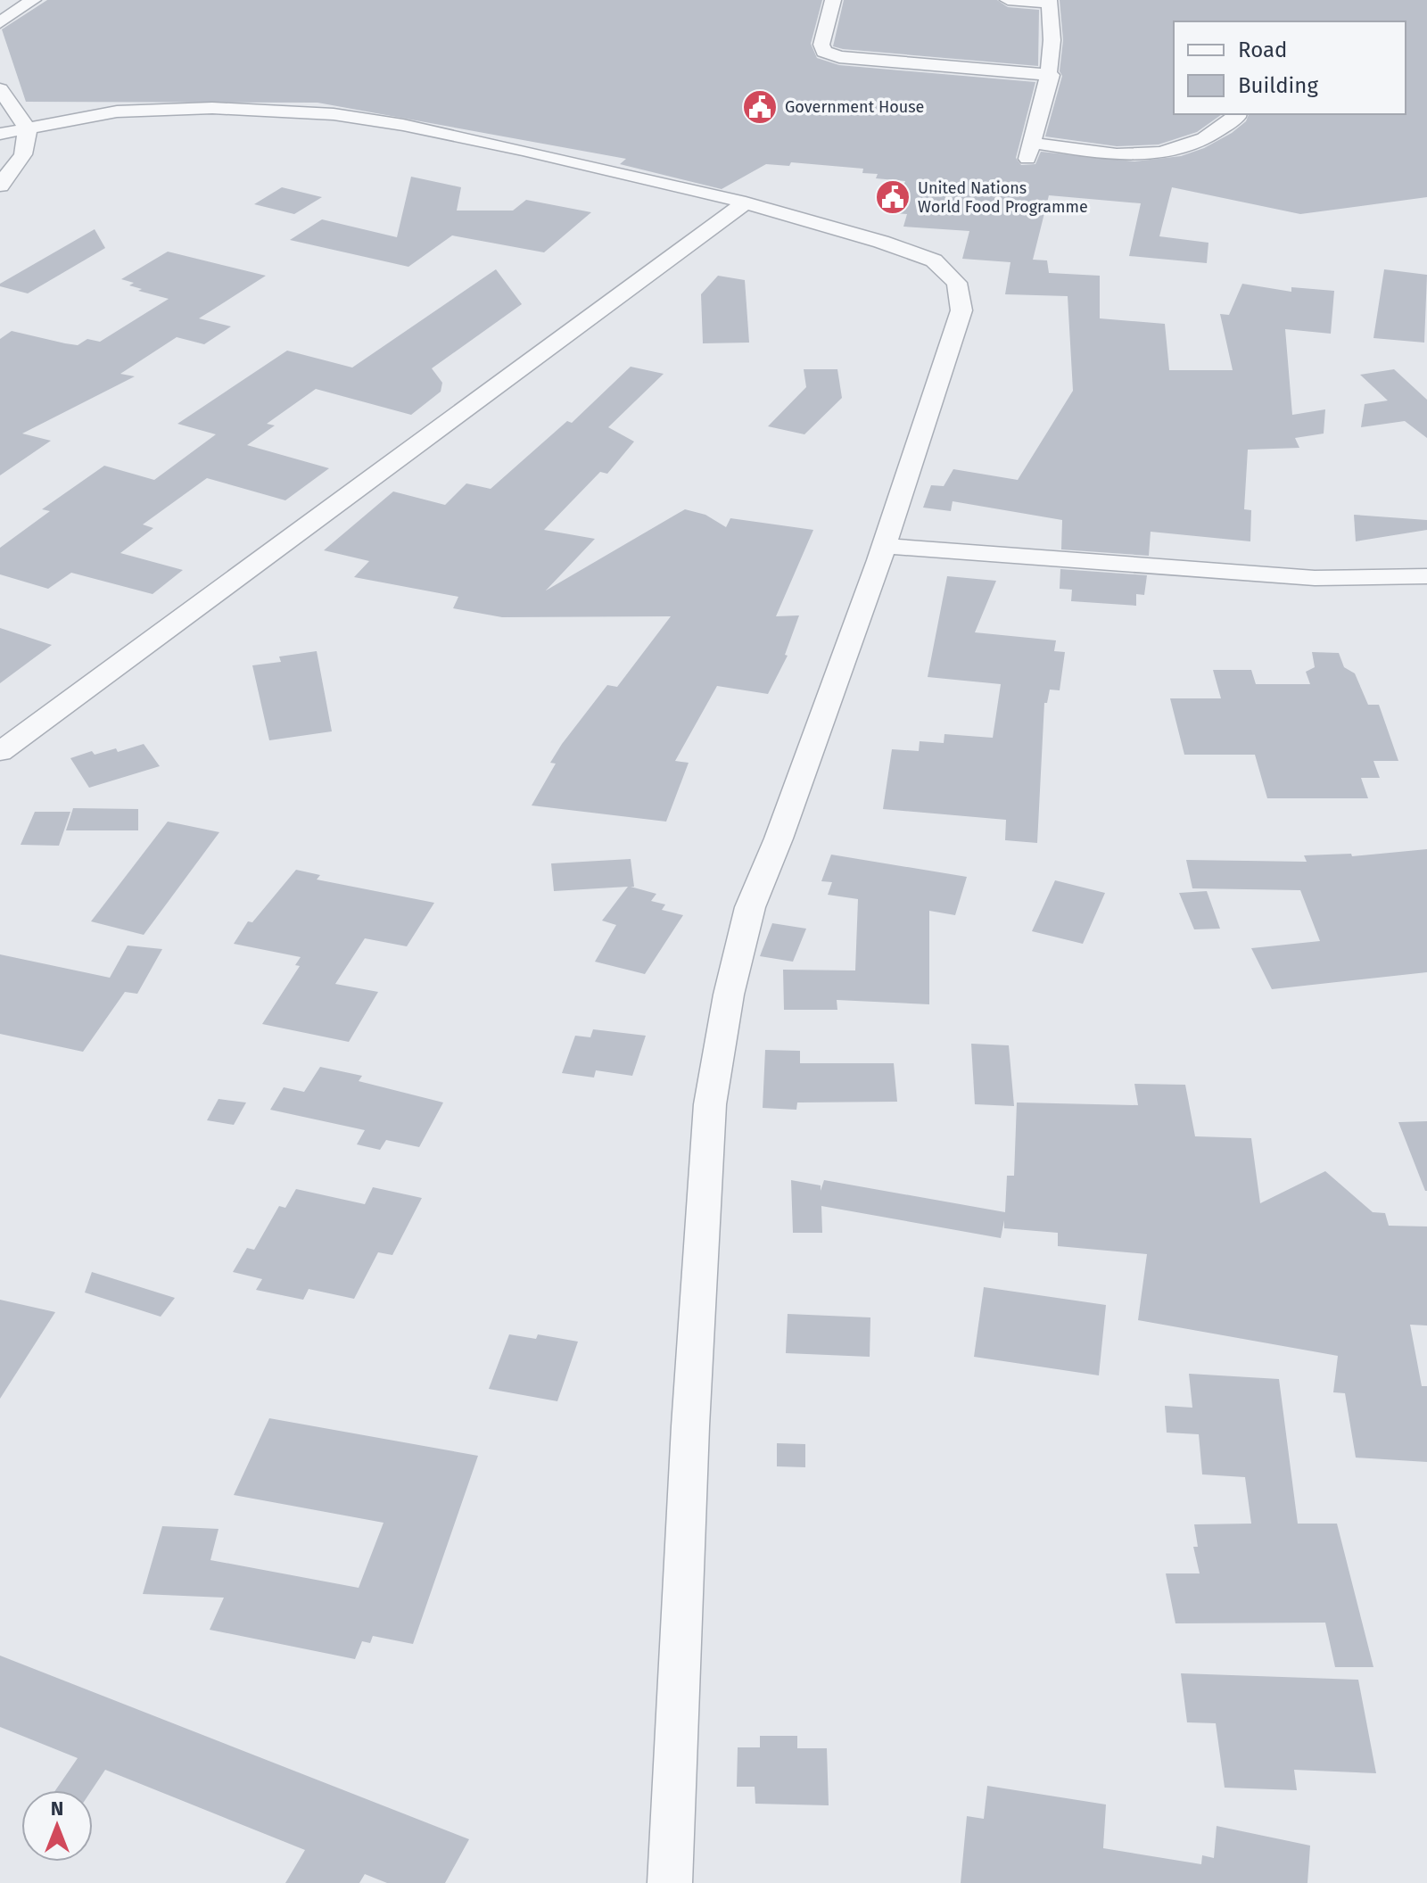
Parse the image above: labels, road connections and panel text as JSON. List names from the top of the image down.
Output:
{
  "places": {
    "public building": ["Government House", "United Nations World Food Programme"]
  },
  "legend": ["Road", "Building"],
  "north": "top"
}
